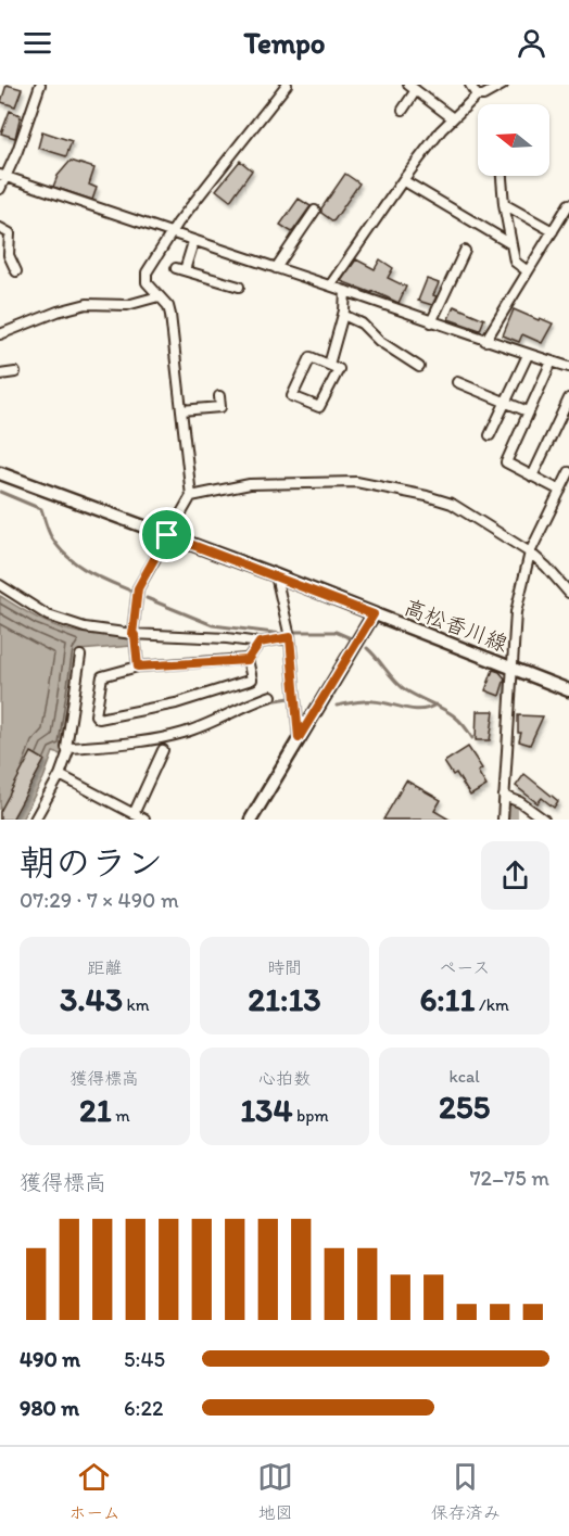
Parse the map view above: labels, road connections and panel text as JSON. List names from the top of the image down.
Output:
{
  "streets": {
    "main road": ["高松香川線"]
  },
  "north": "left",
  "page": {
    "header": "Tempo",
    "heading": ["朝のラン", "07:29 · 7 × 490 m"],
    "stats": [
      ["距離", "3.43 km"],
      ["時間", "21:13"],
      ["ペース", "6:11 /km"],
      ["獲得標高", "21 m"],
      ["心拍数", "134 bpm"],
      ["kcal", "255"]
    ],
    "chart": ["獲得標高", "72–75 m"],
    "list": [
      {
        "name": "490 m",
        "note": "5:45"
      },
      {
        "name": "980 m",
        "note": "6:22"
      }
    ],
    "tabs": ["ホーム", "地図", "保存済み"]
  }
}
